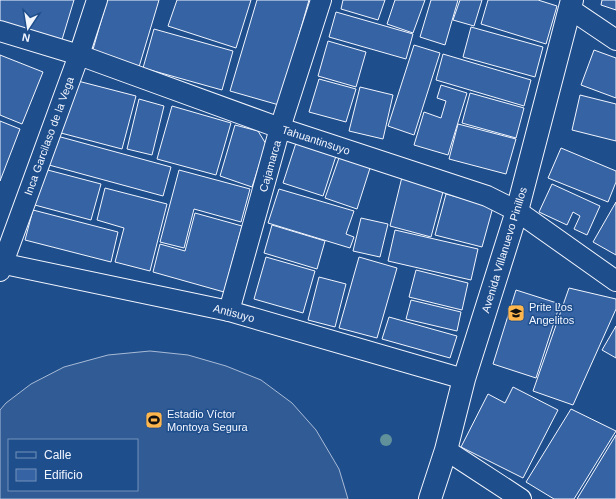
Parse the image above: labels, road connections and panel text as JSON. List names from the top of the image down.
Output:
{
  "streets": {
    "street": [
      "Inca Garcilaso de la Vega",
      "Tahuantinsuyo",
      "Cajamarca",
      "Avenida Villanuevo Pinillos",
      "Antisuyo"
    ]
  },
  "crossings": [
    ["Inca Garcilaso de la Vega", "Tahuantinsuyo"],
    ["Inca Garcilaso de la Vega", "Antisuyo"],
    ["Tahuantinsuyo", "Cajamarca"],
    ["Tahuantinsuyo", "Avenida Villanuevo Pinillos"],
    ["Cajamarca", "Antisuyo"],
    ["Avenida Villanuevo Pinillos", "Antisuyo"]
  ],
  "places": {
    "school or university": ["Prite Los Angelitos"],
    "sports": ["Estadio Víctor Montoya Segura"]
  },
  "legend": ["Calle", "Edificio"],
  "north": "bottom"
}
